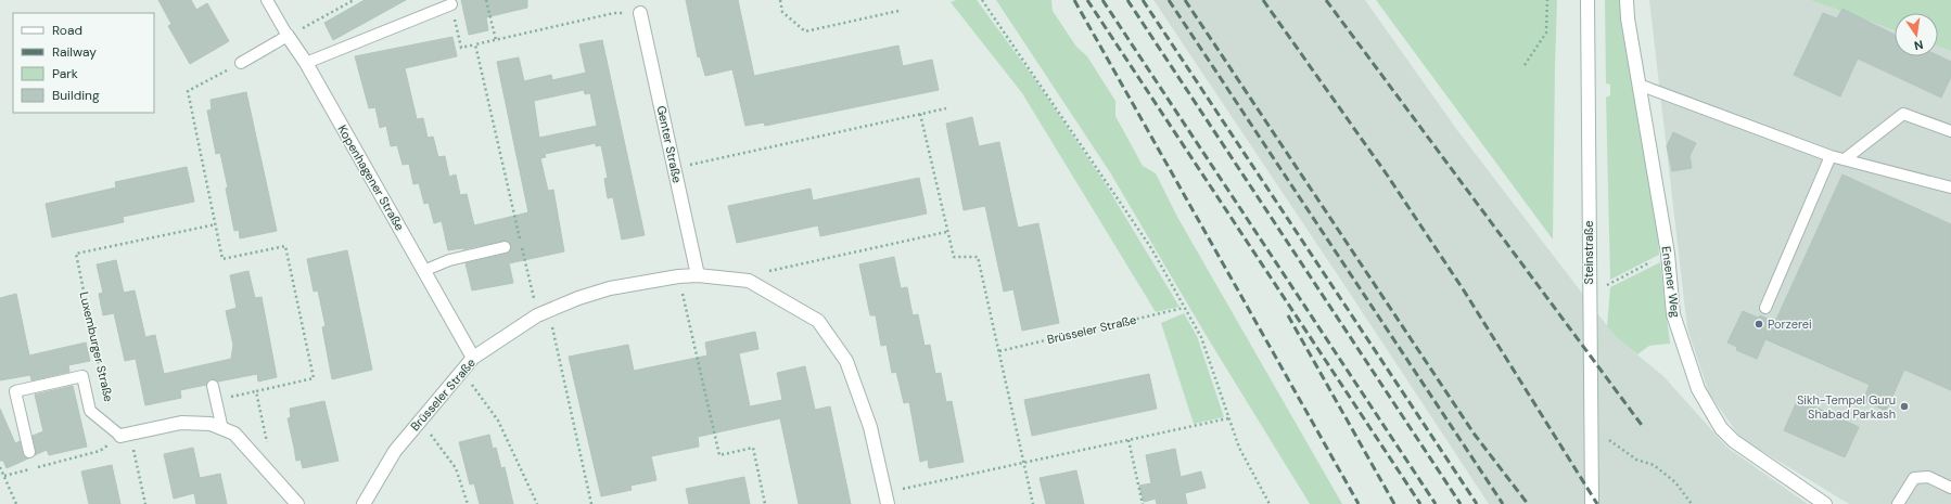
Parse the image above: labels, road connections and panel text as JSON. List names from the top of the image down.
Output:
{
  "streets": {
    "street": [
      "Genter Straße",
      "Kopenhagener Straße",
      "Steinstraße",
      "Ensener Weg",
      "Brüsseler Straße"
    ],
    "path": ["Luxemburger Straße"]
  },
  "crossings": [
    ["Genter Straße", "Brüsseler Straße"],
    ["Kopenhagener Straße", "Brüsseler Straße"]
  ],
  "places": ["Porzerei", "Sikh-Tempel Guru Shabad Parkash"],
  "legend": [
    "Road",
    "Railway",
    "Park",
    "Building"
  ],
  "north": "bottom"
}
